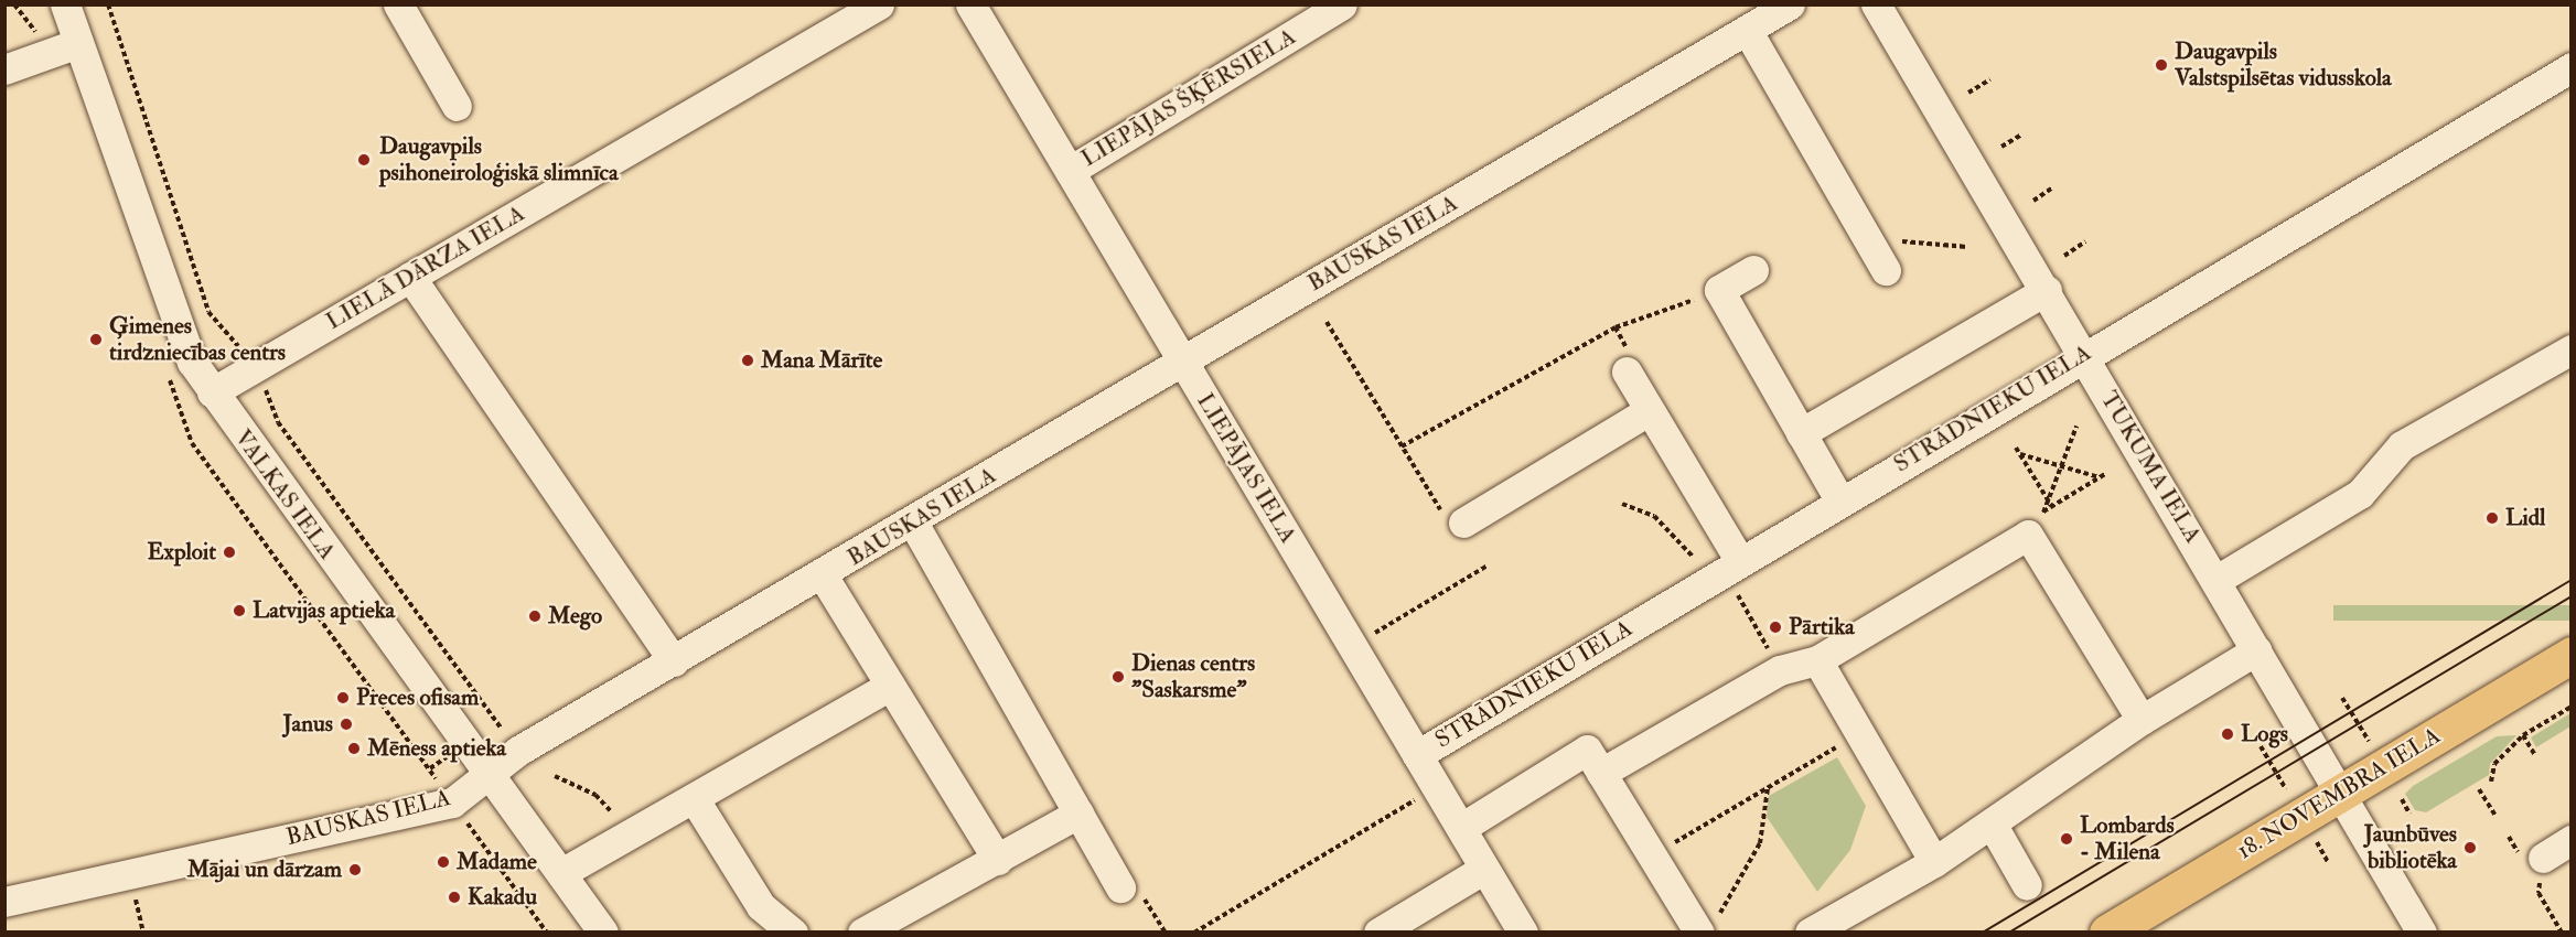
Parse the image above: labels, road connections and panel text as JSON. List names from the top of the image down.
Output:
{
  "streets": {
    "main road": ["18. NOVEMBRA IELA"],
    "street": [
      "LIEPĀJAS ŠĶĒRSIELA",
      "BAUSKAS IELA",
      "LIELĀ DĀRZA IELA",
      "STRĀDNIEKU IELA",
      "TUKUMA IELA",
      "LIEPĀJAS IELA",
      "VALKAS IELA"
    ]
  },
  "crossings": [
    ["LIEPĀJAS ŠĶĒRSIELA", "LIEPĀJAS IELA"],
    ["BAUSKAS IELA", "LIEPĀJAS IELA"],
    ["BAUSKAS IELA", "VALKAS IELA"],
    ["LIELĀ DĀRZA IELA", "VALKAS IELA"],
    ["STRĀDNIEKU IELA", "TUKUMA IELA"],
    ["STRĀDNIEKU IELA", "LIEPĀJAS IELA"],
    ["TUKUMA IELA", "18. NOVEMBRA IELA"]
  ],
  "places": [
    "Daugavpils Valstspilsētas vidusskola",
    "Daugavpils psihoneiroloģiskā slimnīca",
    "Ģimenes tirdzniecības centrs",
    "Mana Mārīte",
    "Lidl",
    "Exploit",
    "Latvijas aptieka",
    "Mego",
    "Pārtika",
    "Dienas centrs \"Saskarsme\"",
    "Preces ofisam",
    "Janus",
    "Logs",
    "Mēness aptieka",
    "Lombards - Milena",
    "Jaunbūves bibliotēka",
    "Madame",
    "Mājai un dārzam",
    "Kakadu"
  ]
}
